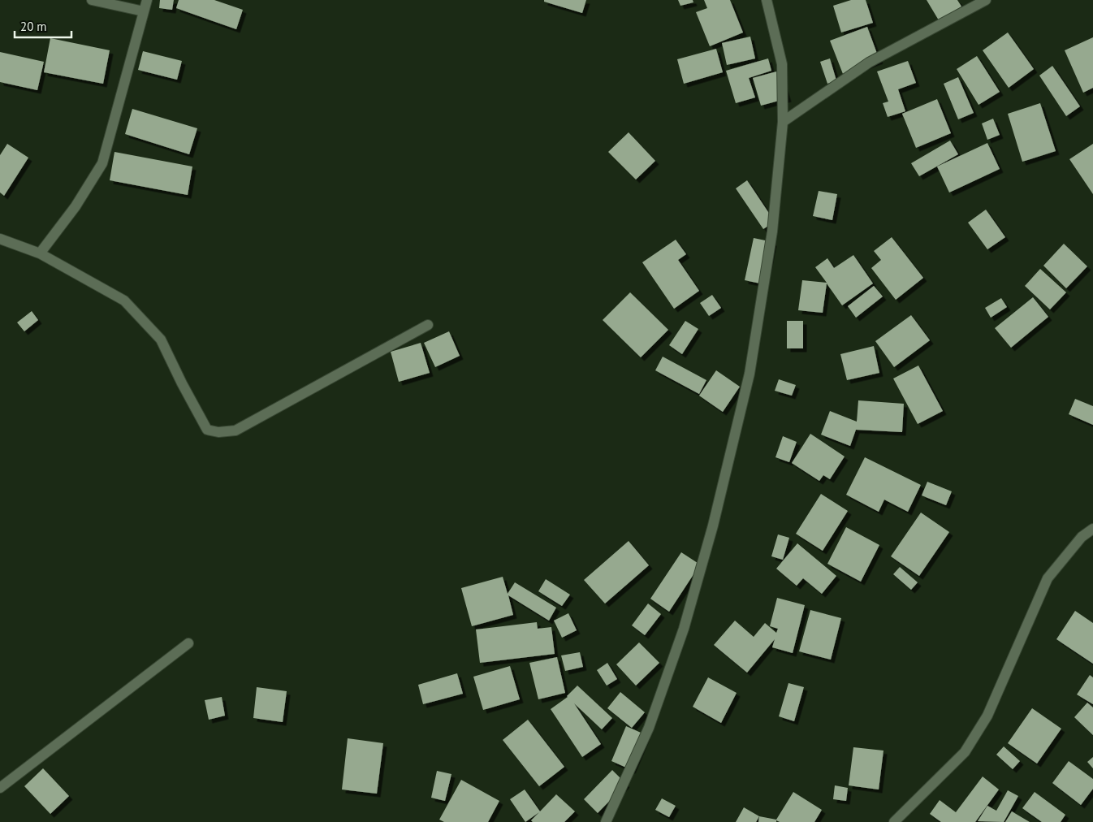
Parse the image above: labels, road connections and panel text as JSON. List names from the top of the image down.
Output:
{
  "scale_bar": "20 m"
}
